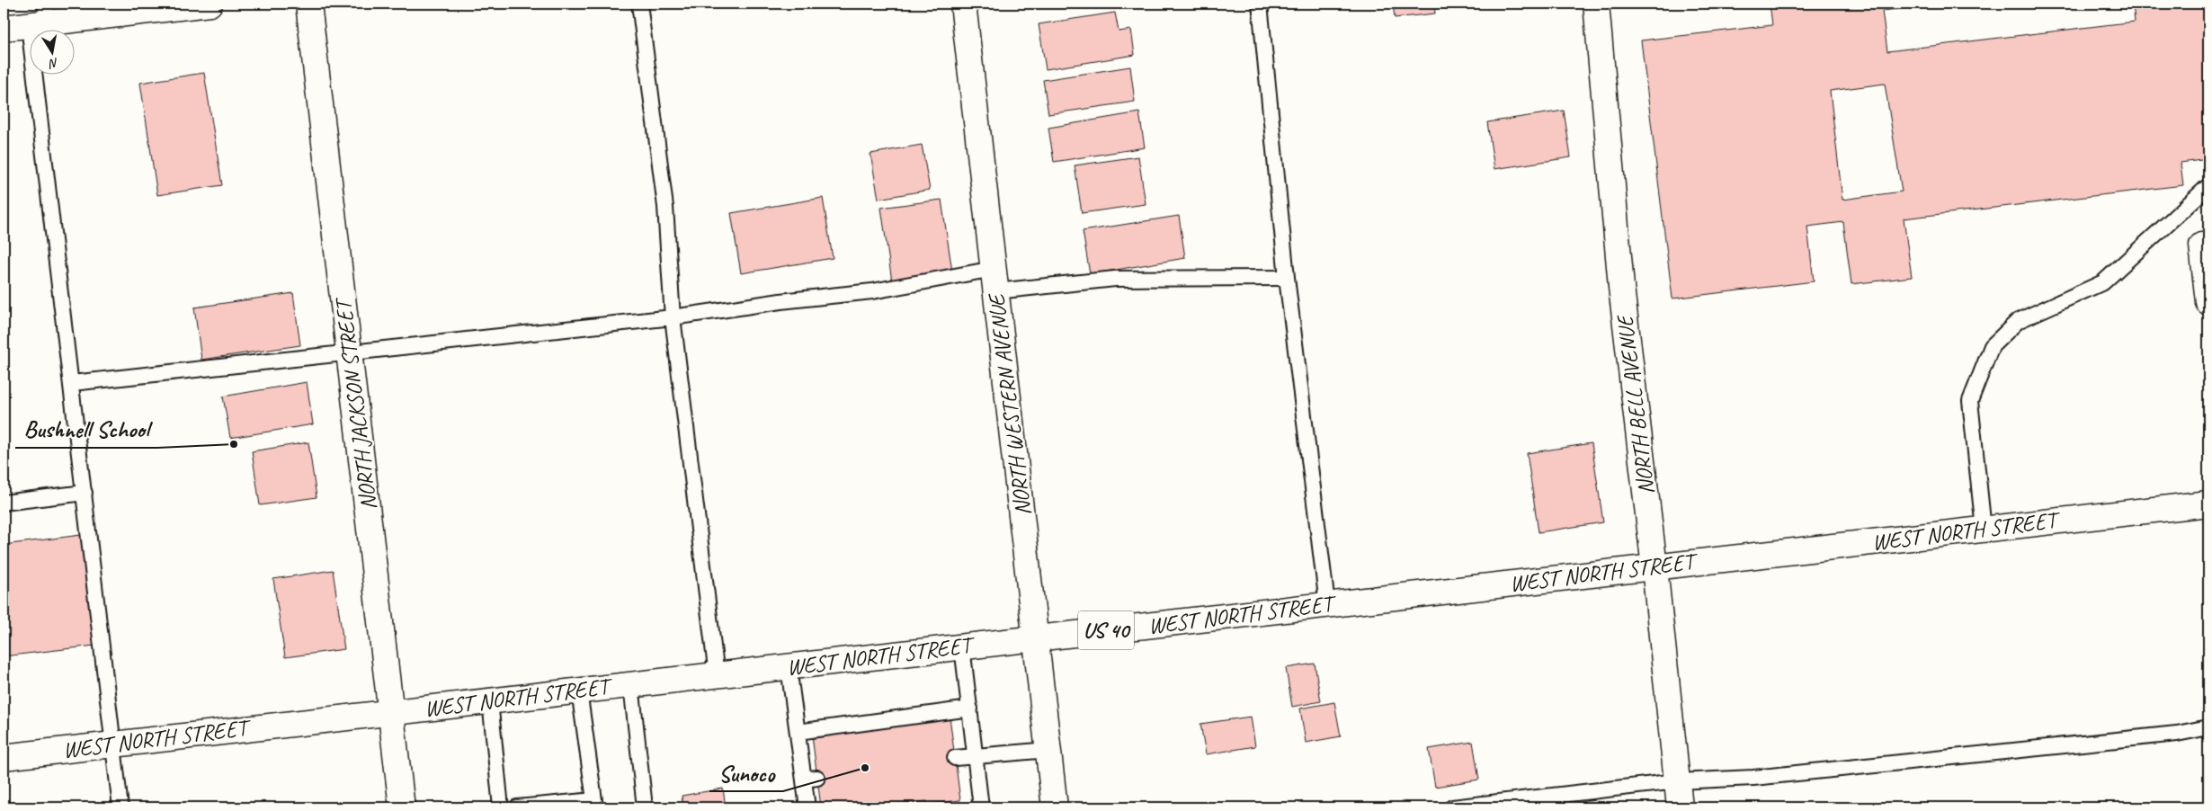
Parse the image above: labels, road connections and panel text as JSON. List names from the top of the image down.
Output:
{
  "streets": {
    "street": [
      "NORTH JACKSON STREET",
      "NORTH WESTERN AVENUE",
      "NORTH BELL AVENUE",
      "WEST NORTH STREET",
      "US 40"
    ]
  },
  "crossings": [
    ["NORTH JACKSON STREET", "WEST NORTH STREET"],
    ["NORTH WESTERN AVENUE", "WEST NORTH STREET"],
    ["NORTH BELL AVENUE", "WEST NORTH STREET"]
  ],
  "places": ["Bushnell School", "Sunoco"],
  "north": "bottom"
}
